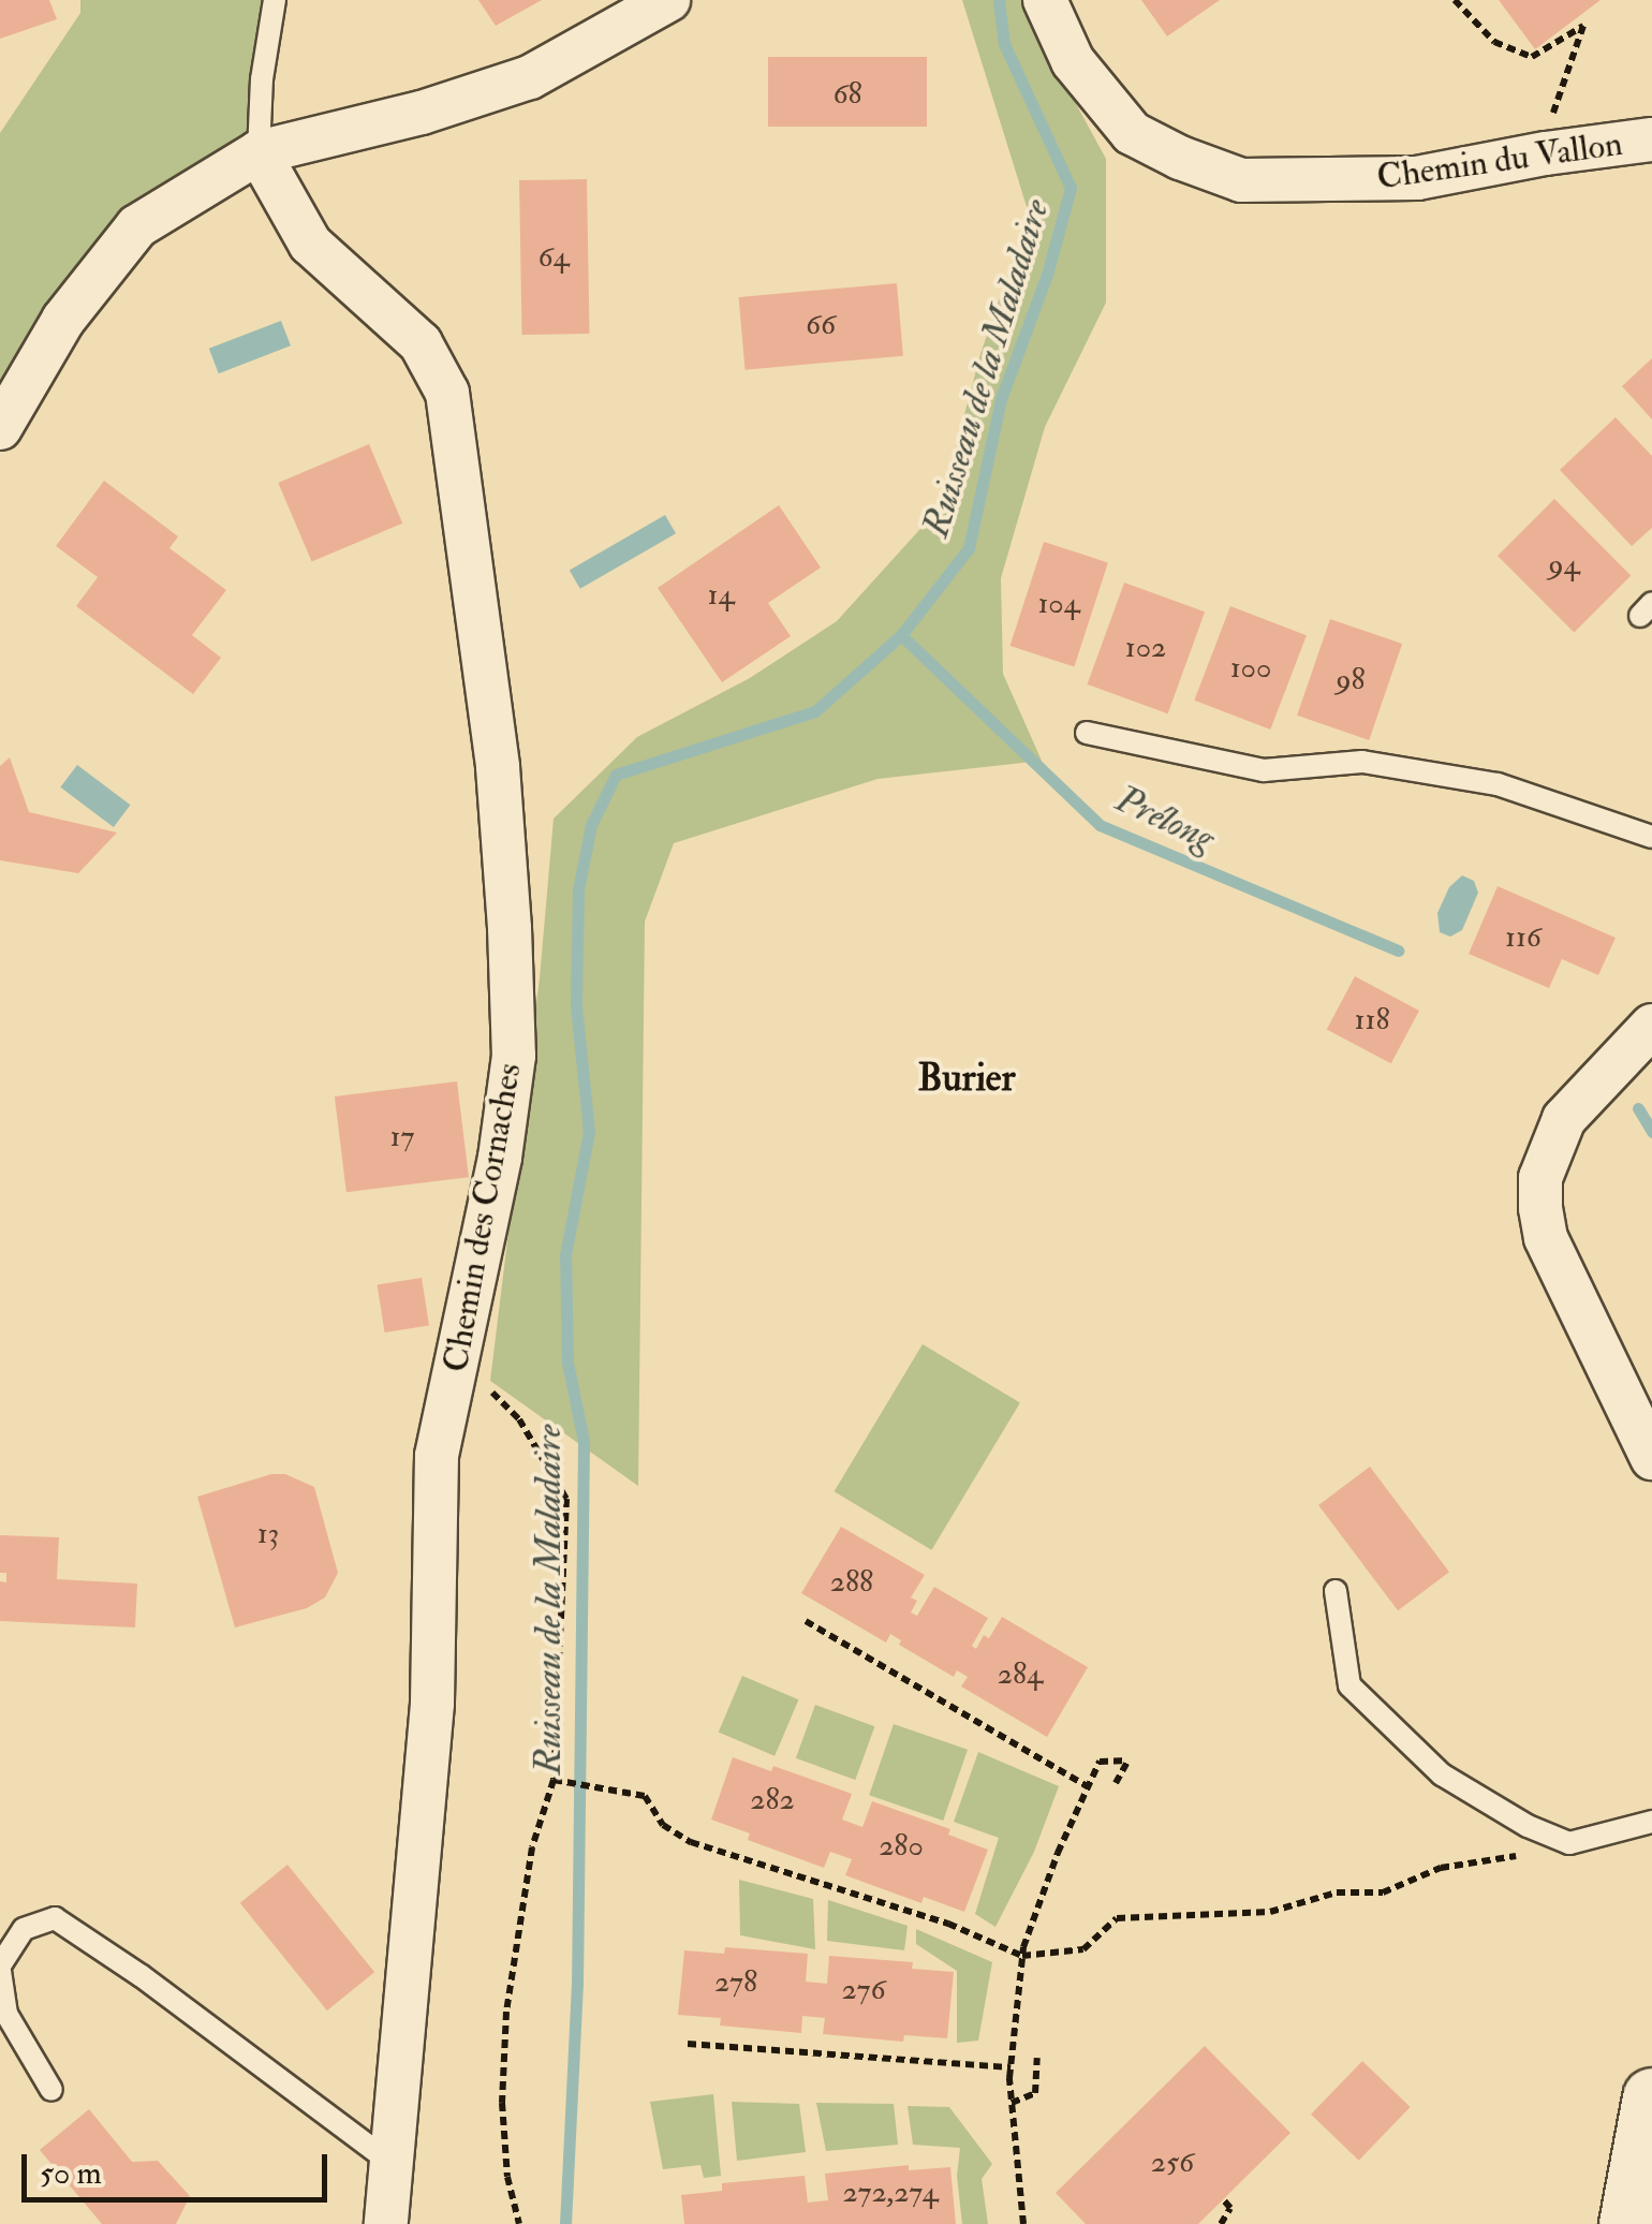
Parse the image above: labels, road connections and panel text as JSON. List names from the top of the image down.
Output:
{
  "streets": {
    "street": ["Chemin du Vallon", "Chemin des Cornaches"]
  },
  "districts": ["Burier"],
  "water": ["Ruisseau de la Maladaire", "Prélong"],
  "house_numbers": [
    "68",
    "64",
    "66",
    "94",
    "14",
    "104",
    "102",
    "100",
    "98",
    "116",
    "118",
    "17",
    "13",
    "288",
    "284",
    "282",
    "280",
    "278",
    "276",
    "256",
    "272,274"
  ],
  "scale_bar": "50 m"
}
